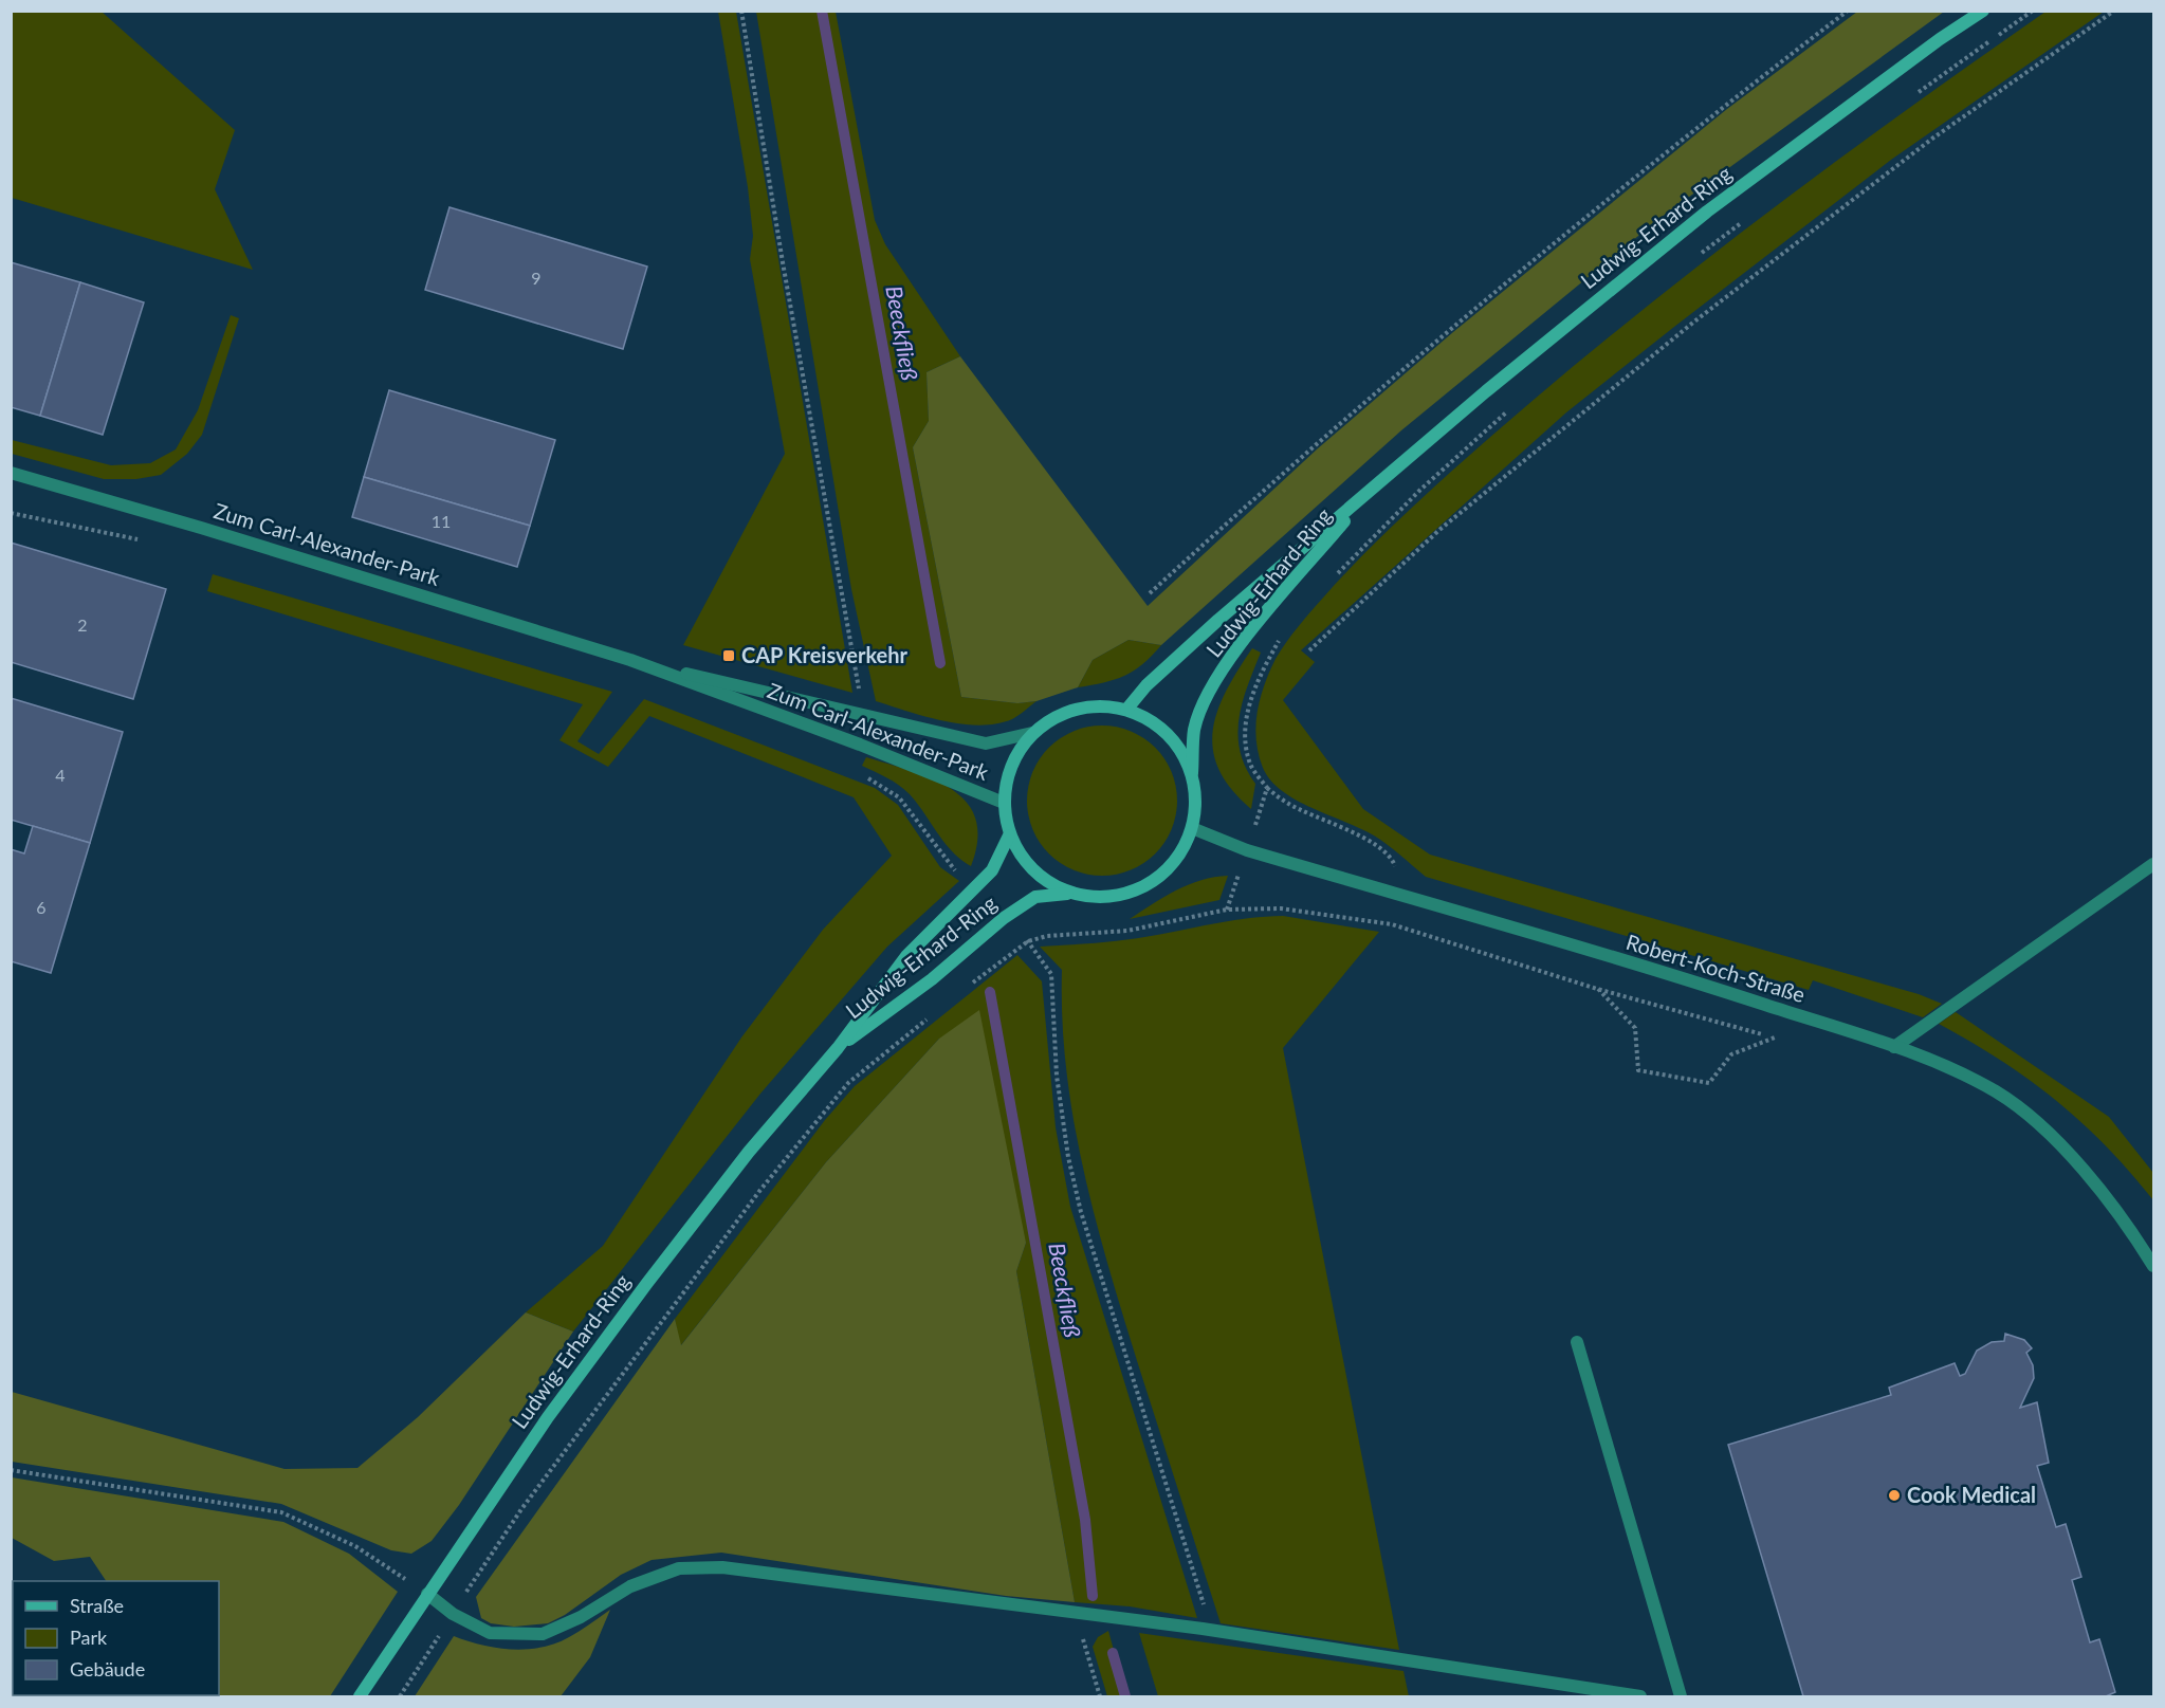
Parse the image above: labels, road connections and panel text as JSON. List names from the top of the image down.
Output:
{
  "streets": {
    "main road": ["Ludwig-Erhard-Ring"],
    "street": ["Zum Carl-Alexander-Park", "Robert-Koch-Straße"]
  },
  "crossings": [
    ["Ludwig-Erhard-Ring", "Zum Carl-Alexander-Park"],
    ["Ludwig-Erhard-Ring", "Robert-Koch-Straße"],
    ["Zum Carl-Alexander-Park", "Robert-Koch-Straße"]
  ],
  "water": ["Beeckfließ"],
  "places": {
    "transit": ["CAP Kreisverkehr"],
    "other": ["Cook Medical"]
  },
  "house_numbers": [
    "9",
    "11",
    "2",
    "4",
    "6"
  ],
  "legend": ["Straße", "Park", "Gebäude"]
}
